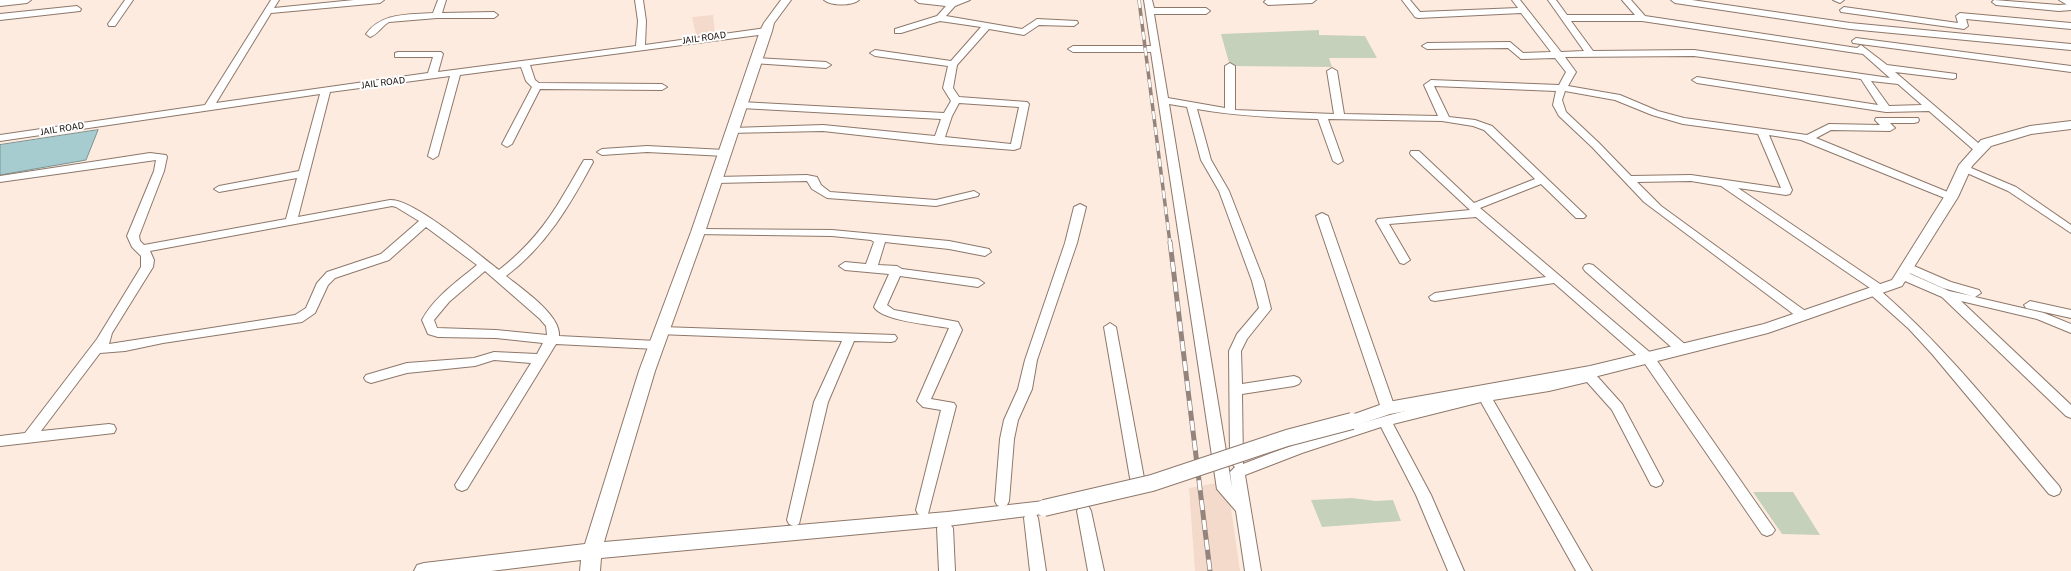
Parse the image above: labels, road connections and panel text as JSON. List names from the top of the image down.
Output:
{
  "streets": {
    "street": ["JAIL ROAD"]
  }
}
